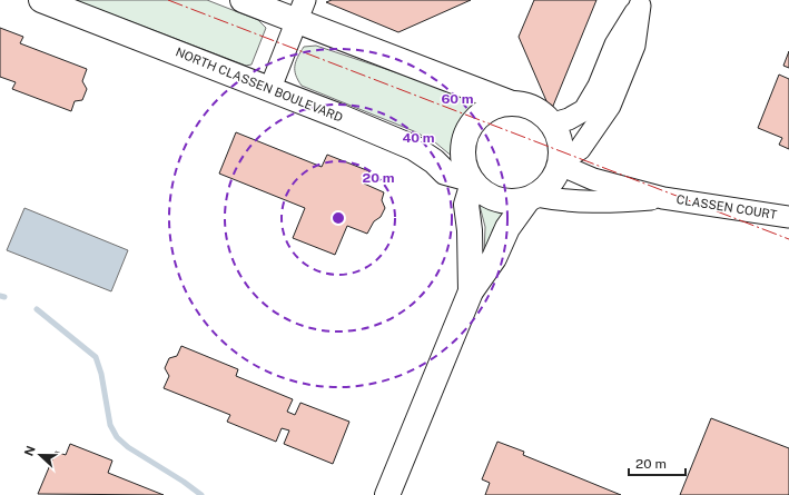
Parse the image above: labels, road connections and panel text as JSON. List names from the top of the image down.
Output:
{
  "streets": {
    "main road": ["NORTH CLASSEN BOULEVARD"],
    "street": ["CLASSEN COURT"]
  },
  "crossings": [
    ["NORTH CLASSEN BOULEVARD", "CLASSEN COURT"]
  ],
  "scale_bar": "20 m",
  "north": "left",
  "rings": ["60 m", "40 m", "20 m"]
}
